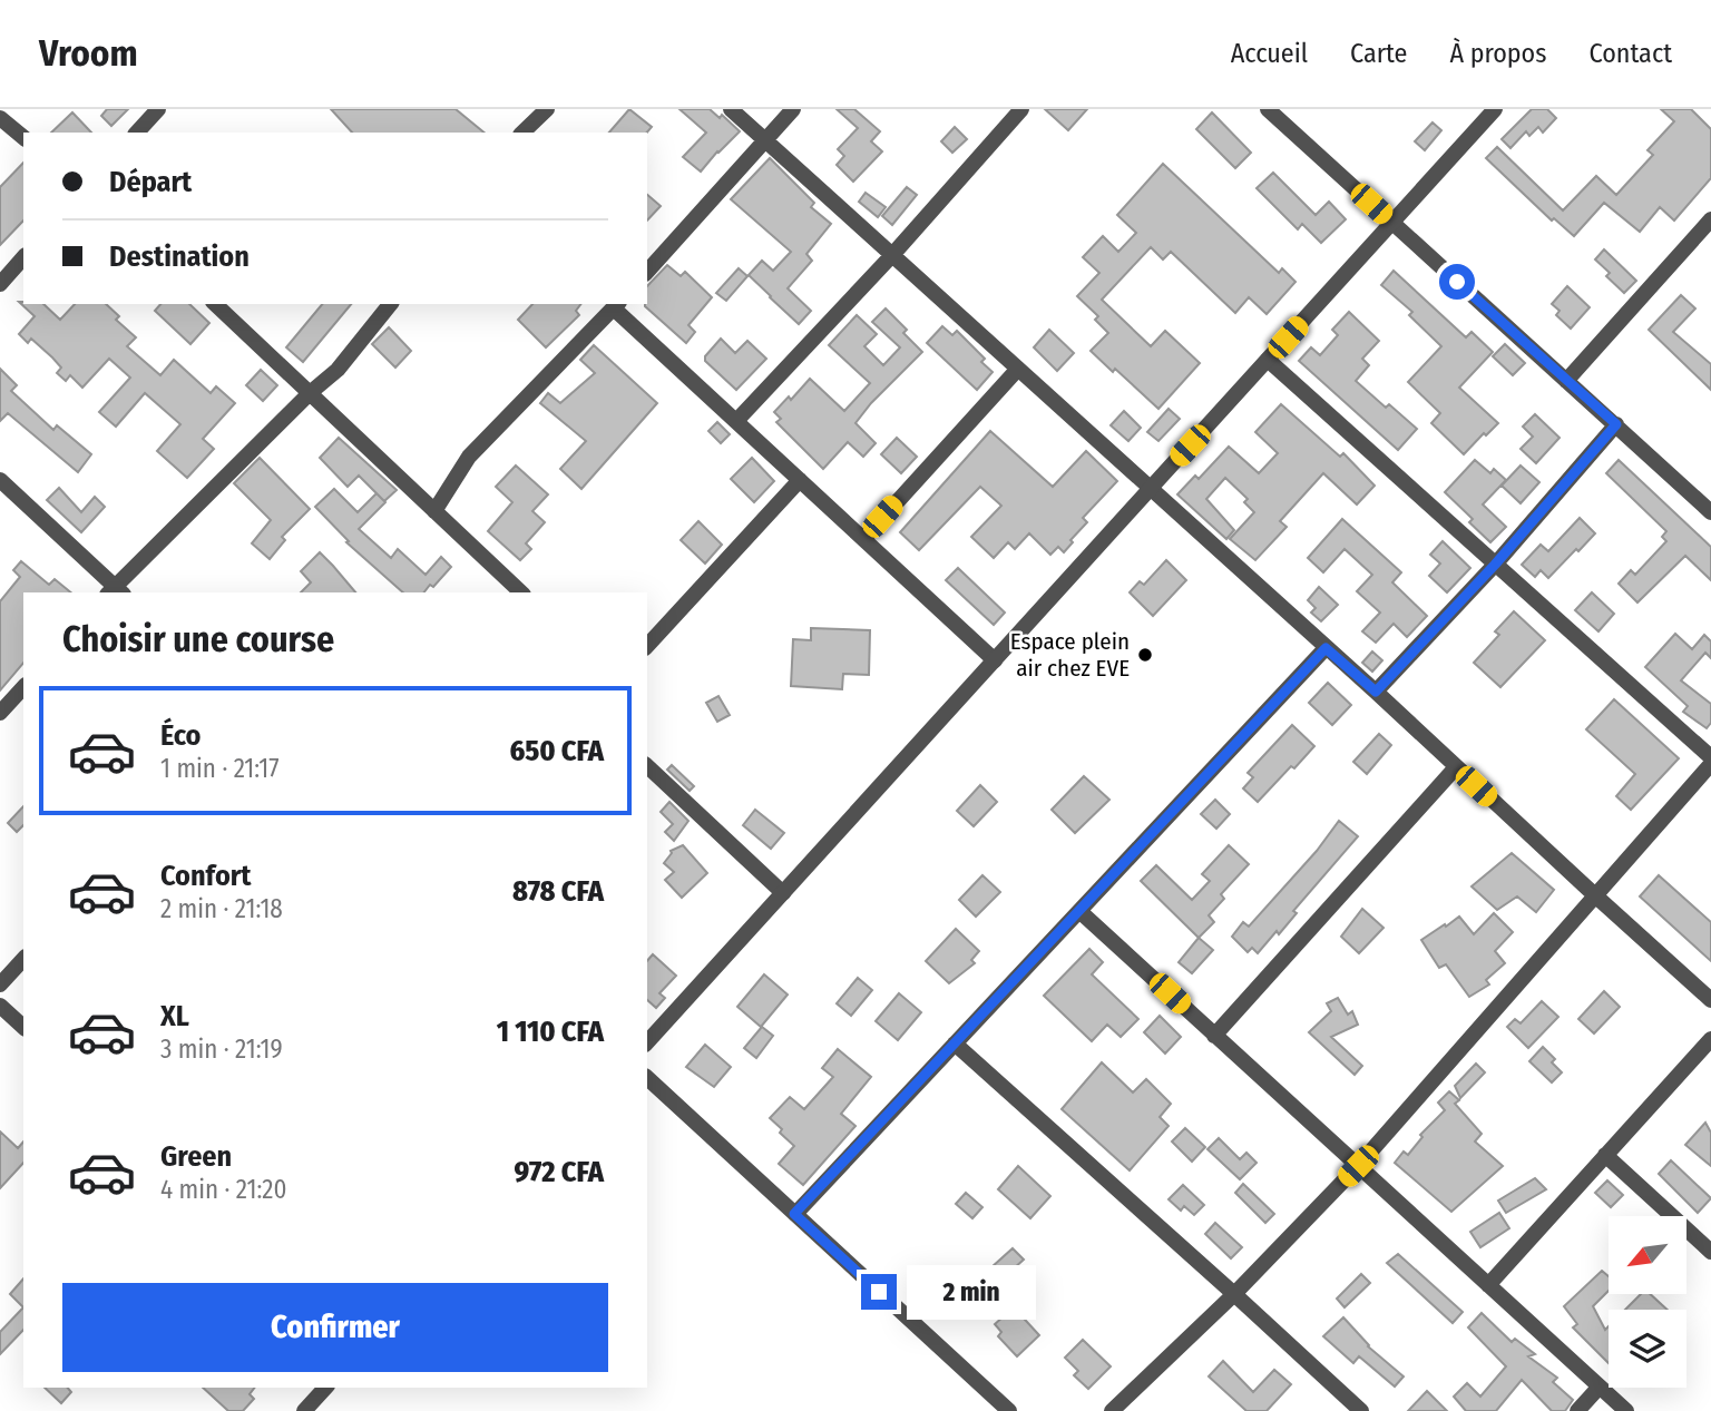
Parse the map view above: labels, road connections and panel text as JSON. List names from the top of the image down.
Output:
{
  "places": ["Espace plein air chez EVE"],
  "north": "bottom left",
  "page": {
    "header": "Vroom",
    "nav": [
      "Accueil",
      "Carte",
      "À propos",
      "Contact"
    ],
    "banner": ["Départ", "Destination"],
    "heading": "Choisir une course",
    "list": [
      {
        "name": "Éco",
        "note": "1 min · 21:17",
        "value": "650 CFA"
      },
      {
        "name": "Confort",
        "note": "2 min · 21:18",
        "value": "878 CFA"
      },
      {
        "name": "XL",
        "note": "3 min · 21:19",
        "value": "1 110 CFA"
      },
      {
        "name": "Green",
        "note": "4 min · 21:20",
        "value": "972 CFA"
      }
    ],
    "bubble": "2 min",
    "buttons": "Confirmer"
  }
}
